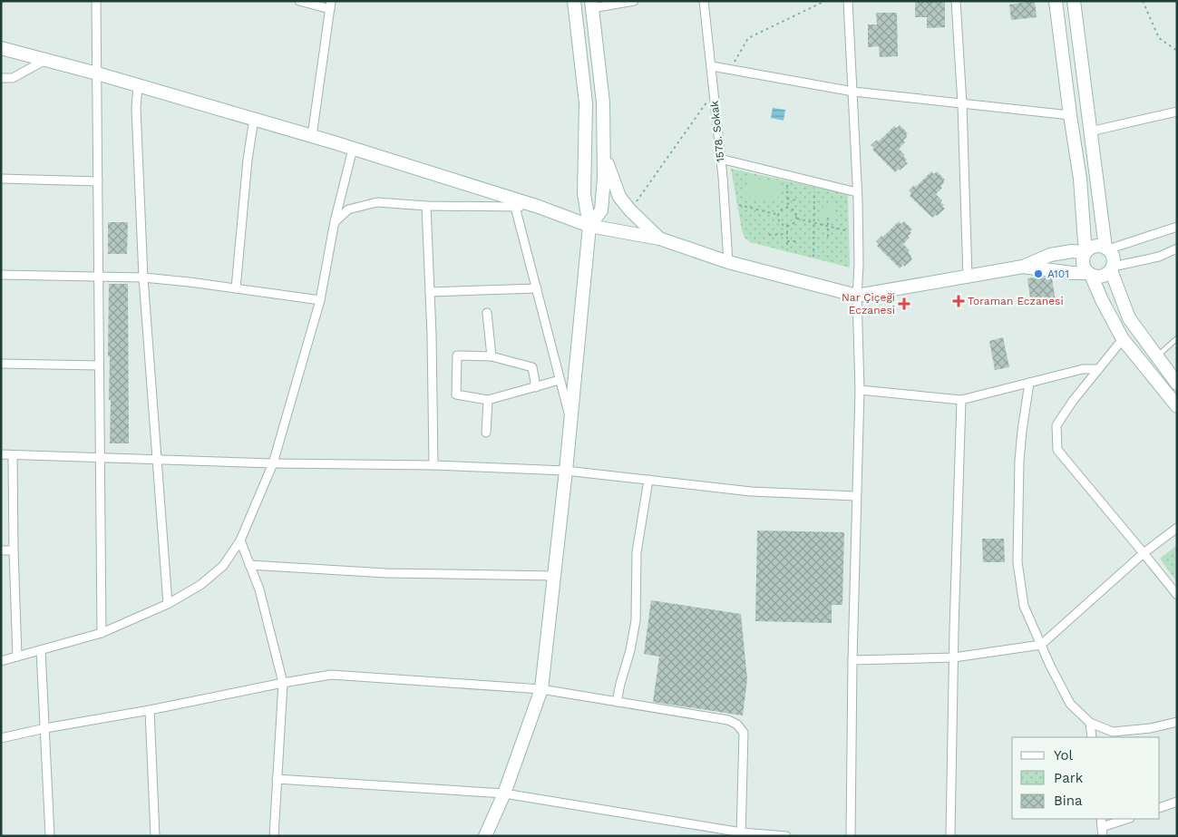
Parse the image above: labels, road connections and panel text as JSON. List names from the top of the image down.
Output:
{
  "streets": {
    "street": ["1578. Sokak"]
  },
  "places": {
    "other": ["A101"],
    "health": ["Toraman Eczanesi", "Nar Çiçeği Eczanesi"]
  },
  "legend": ["Yol", "Park", "Bina"]
}
